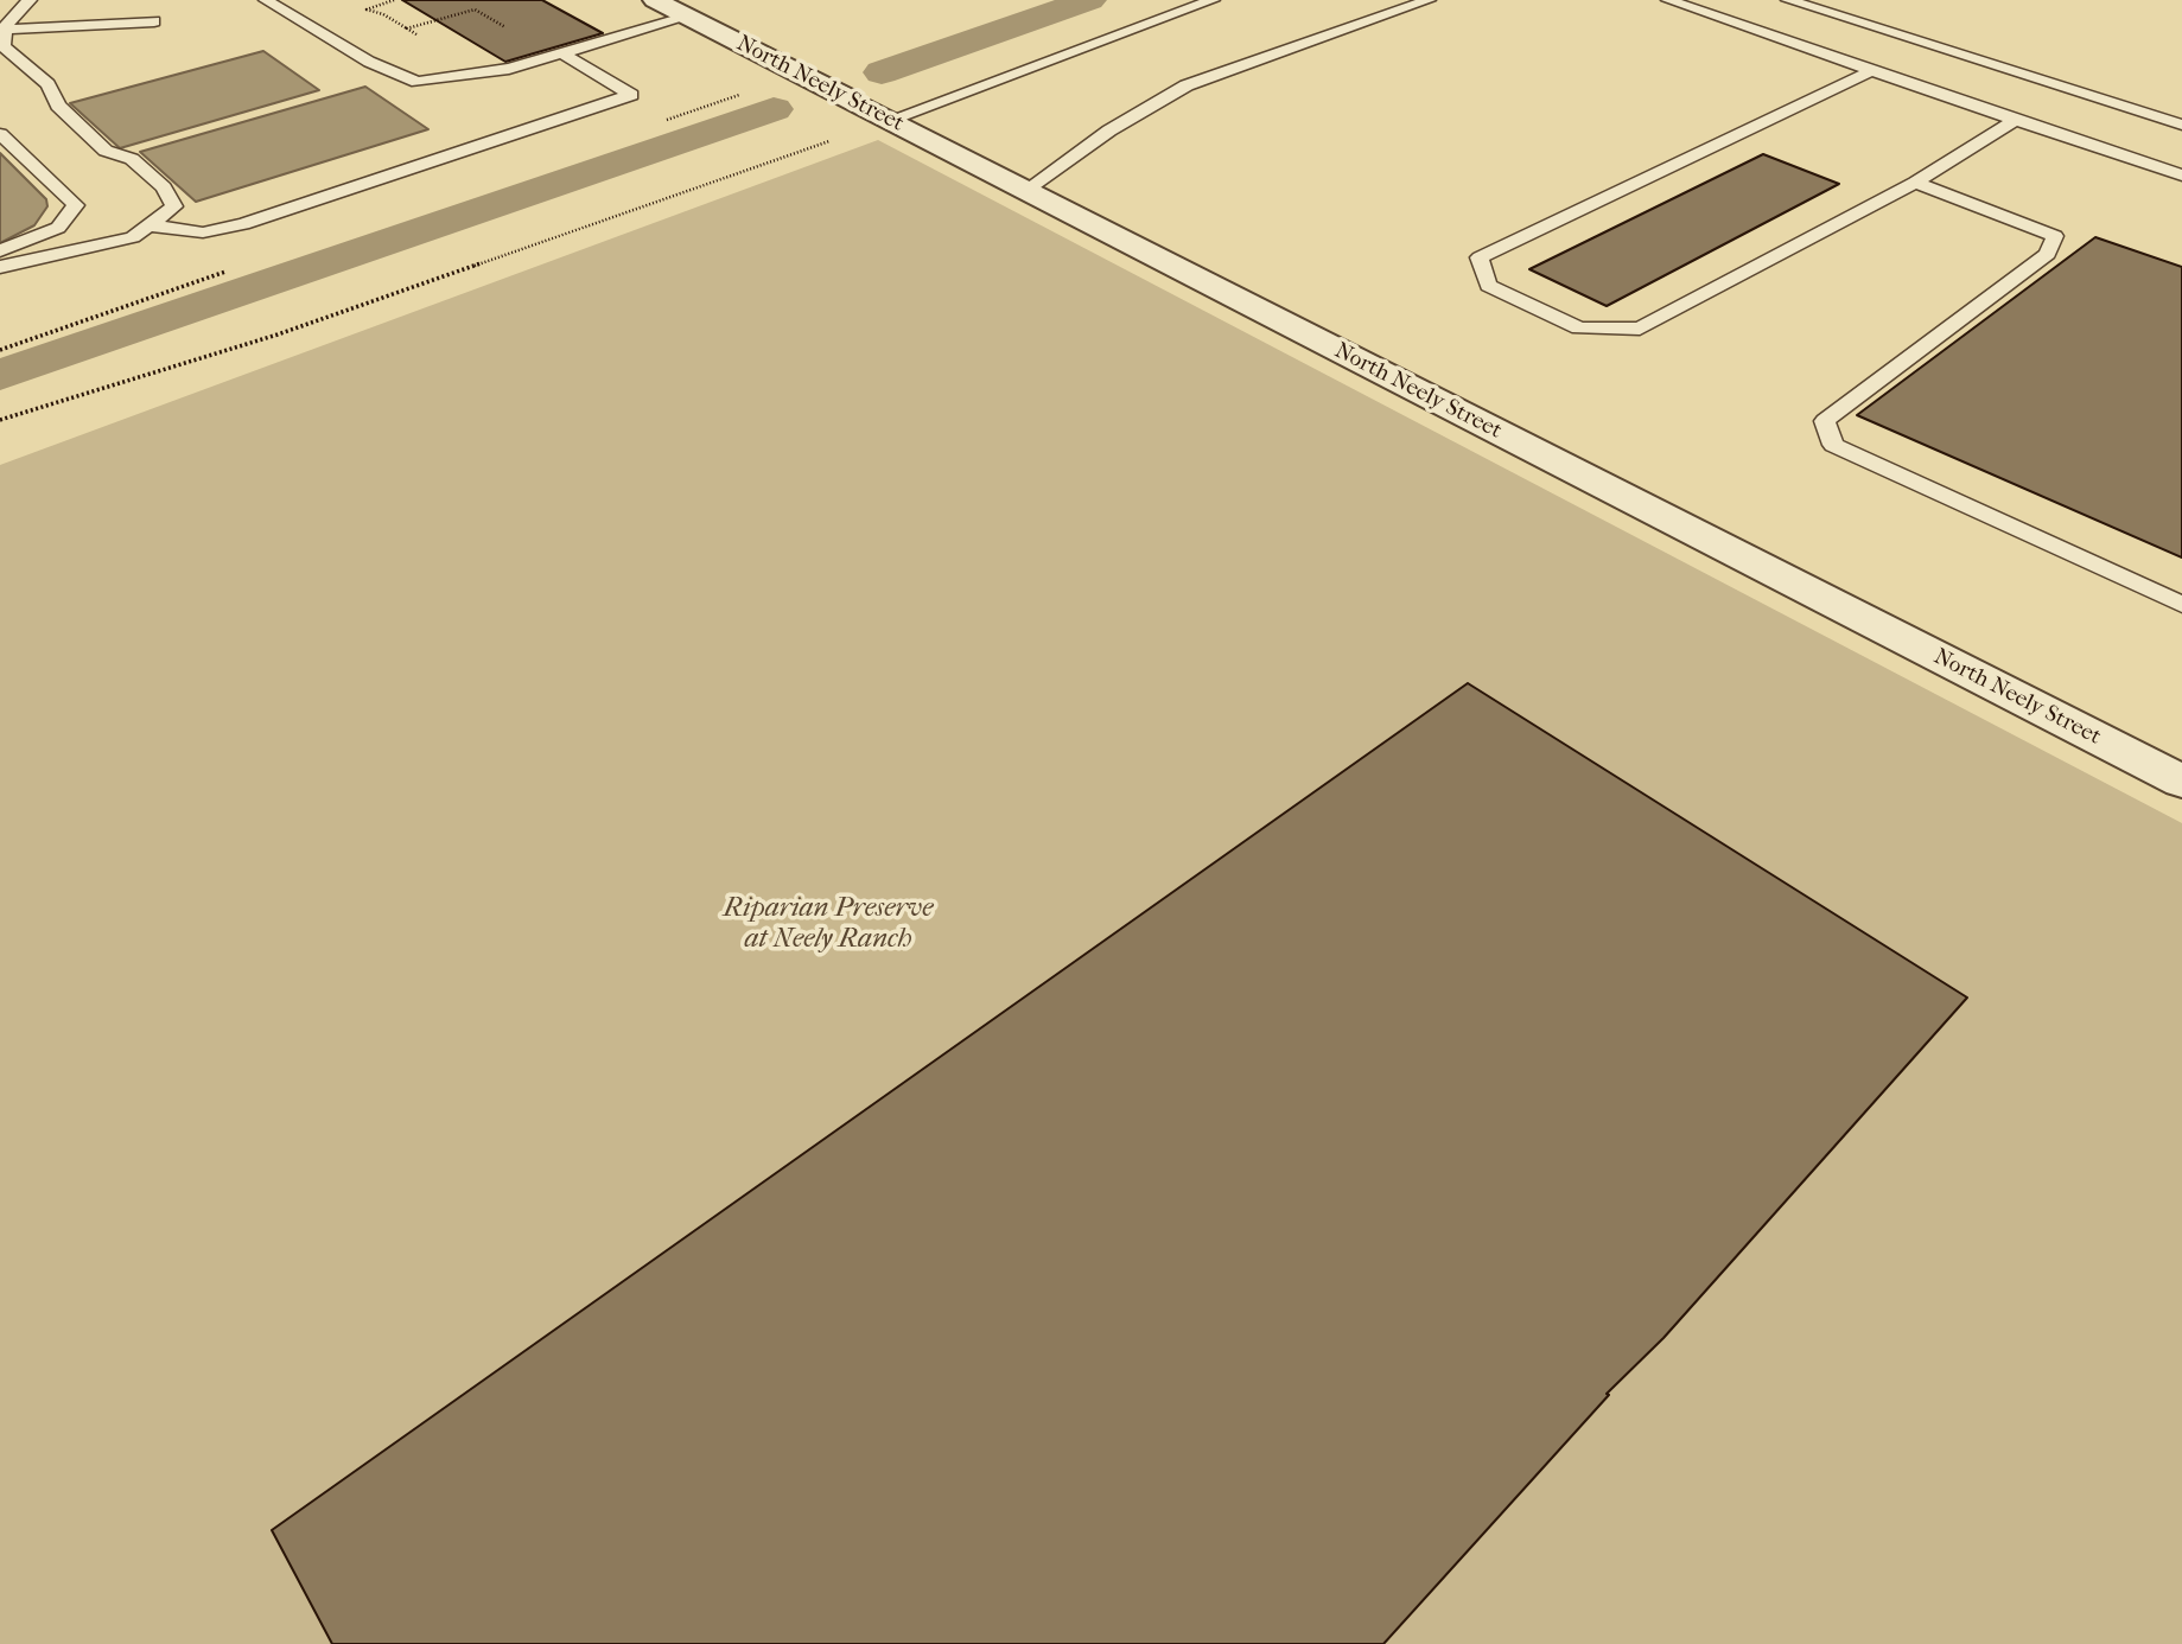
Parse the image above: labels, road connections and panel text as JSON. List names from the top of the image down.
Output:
{
  "streets": {
    "street": ["North Neely Street"]
  },
  "parks": ["Riparian Preserve at Neely Ranch"]
}
